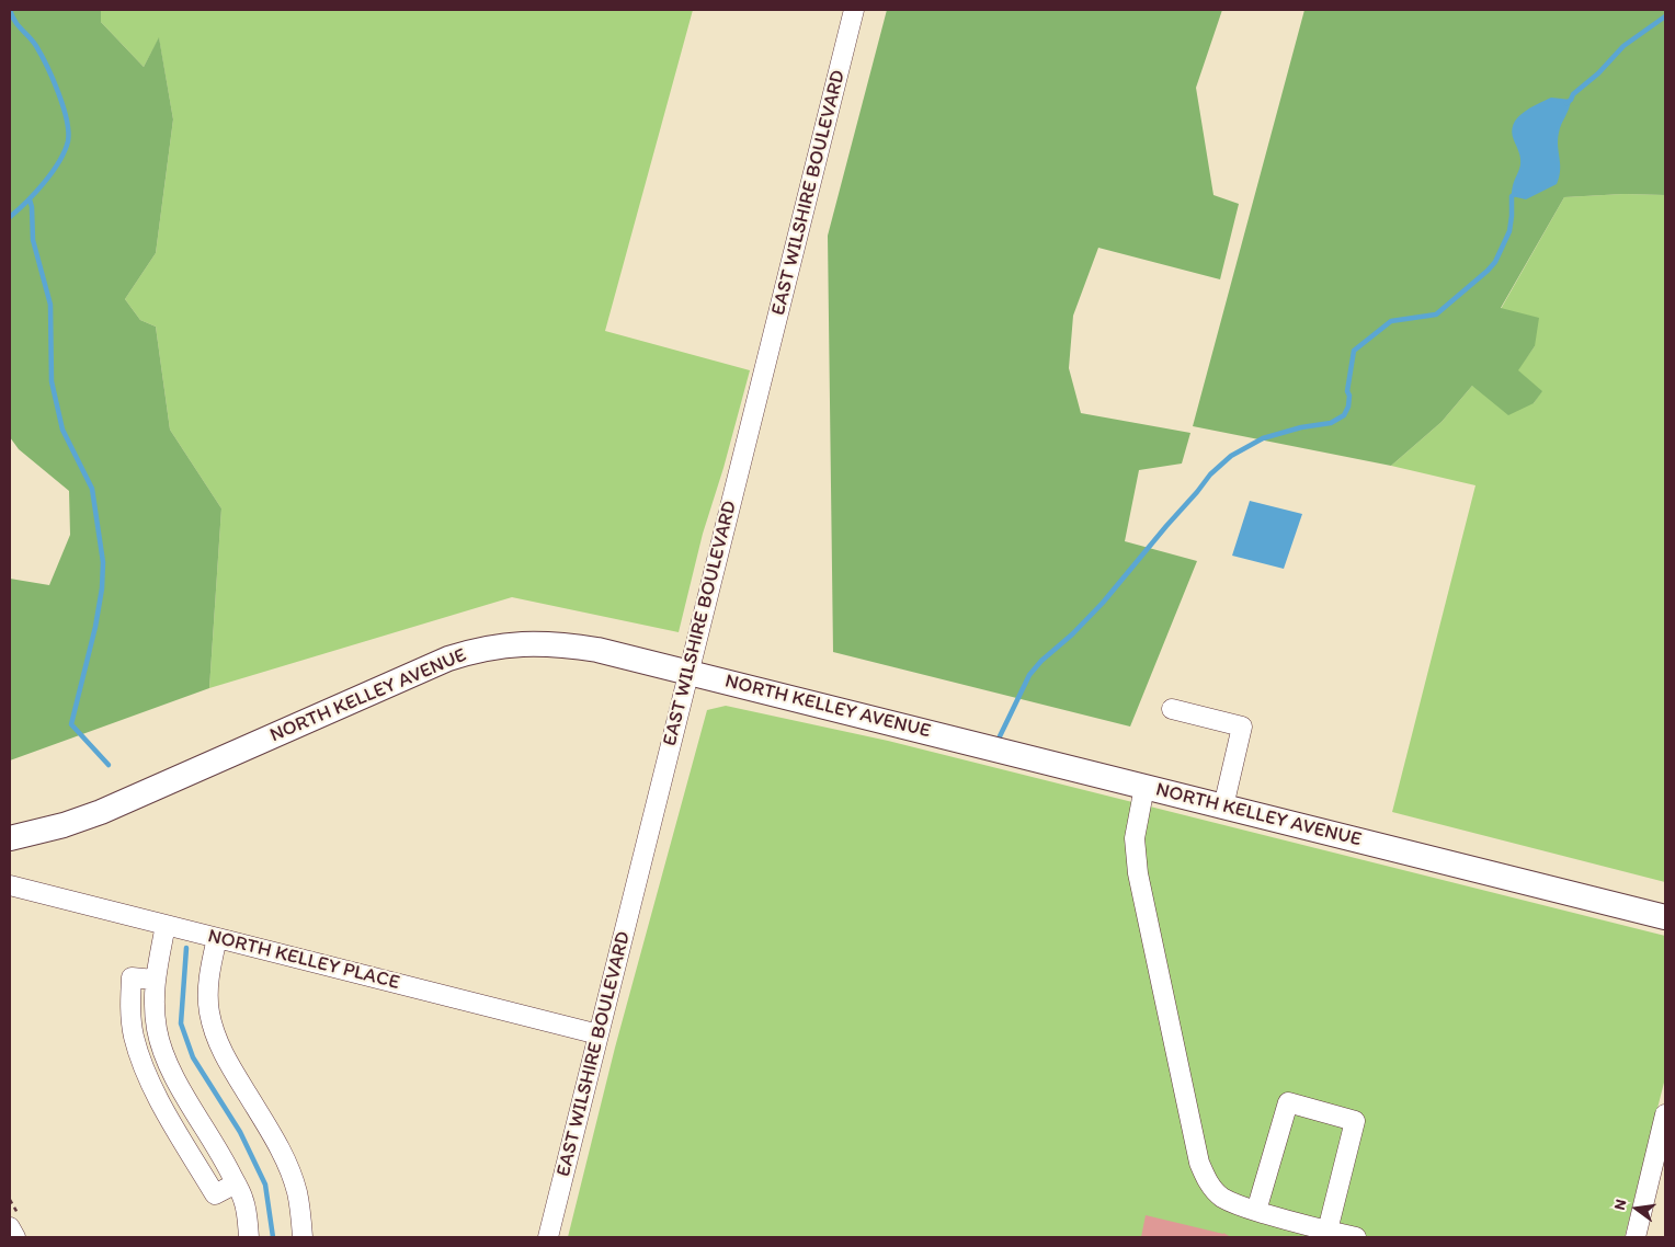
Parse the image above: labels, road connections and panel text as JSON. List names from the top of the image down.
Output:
{
  "streets": {
    "main road": ["NORTH KELLEY AVENUE"],
    "street": ["EAST WILSHIRE BOULEVARD", "NORTH KELLEY PLACE"]
  },
  "crossings": [
    ["EAST WILSHIRE BOULEVARD", "NORTH KELLEY AVENUE"],
    ["EAST WILSHIRE BOULEVARD", "NORTH KELLEY PLACE"]
  ],
  "north": "left"
}
